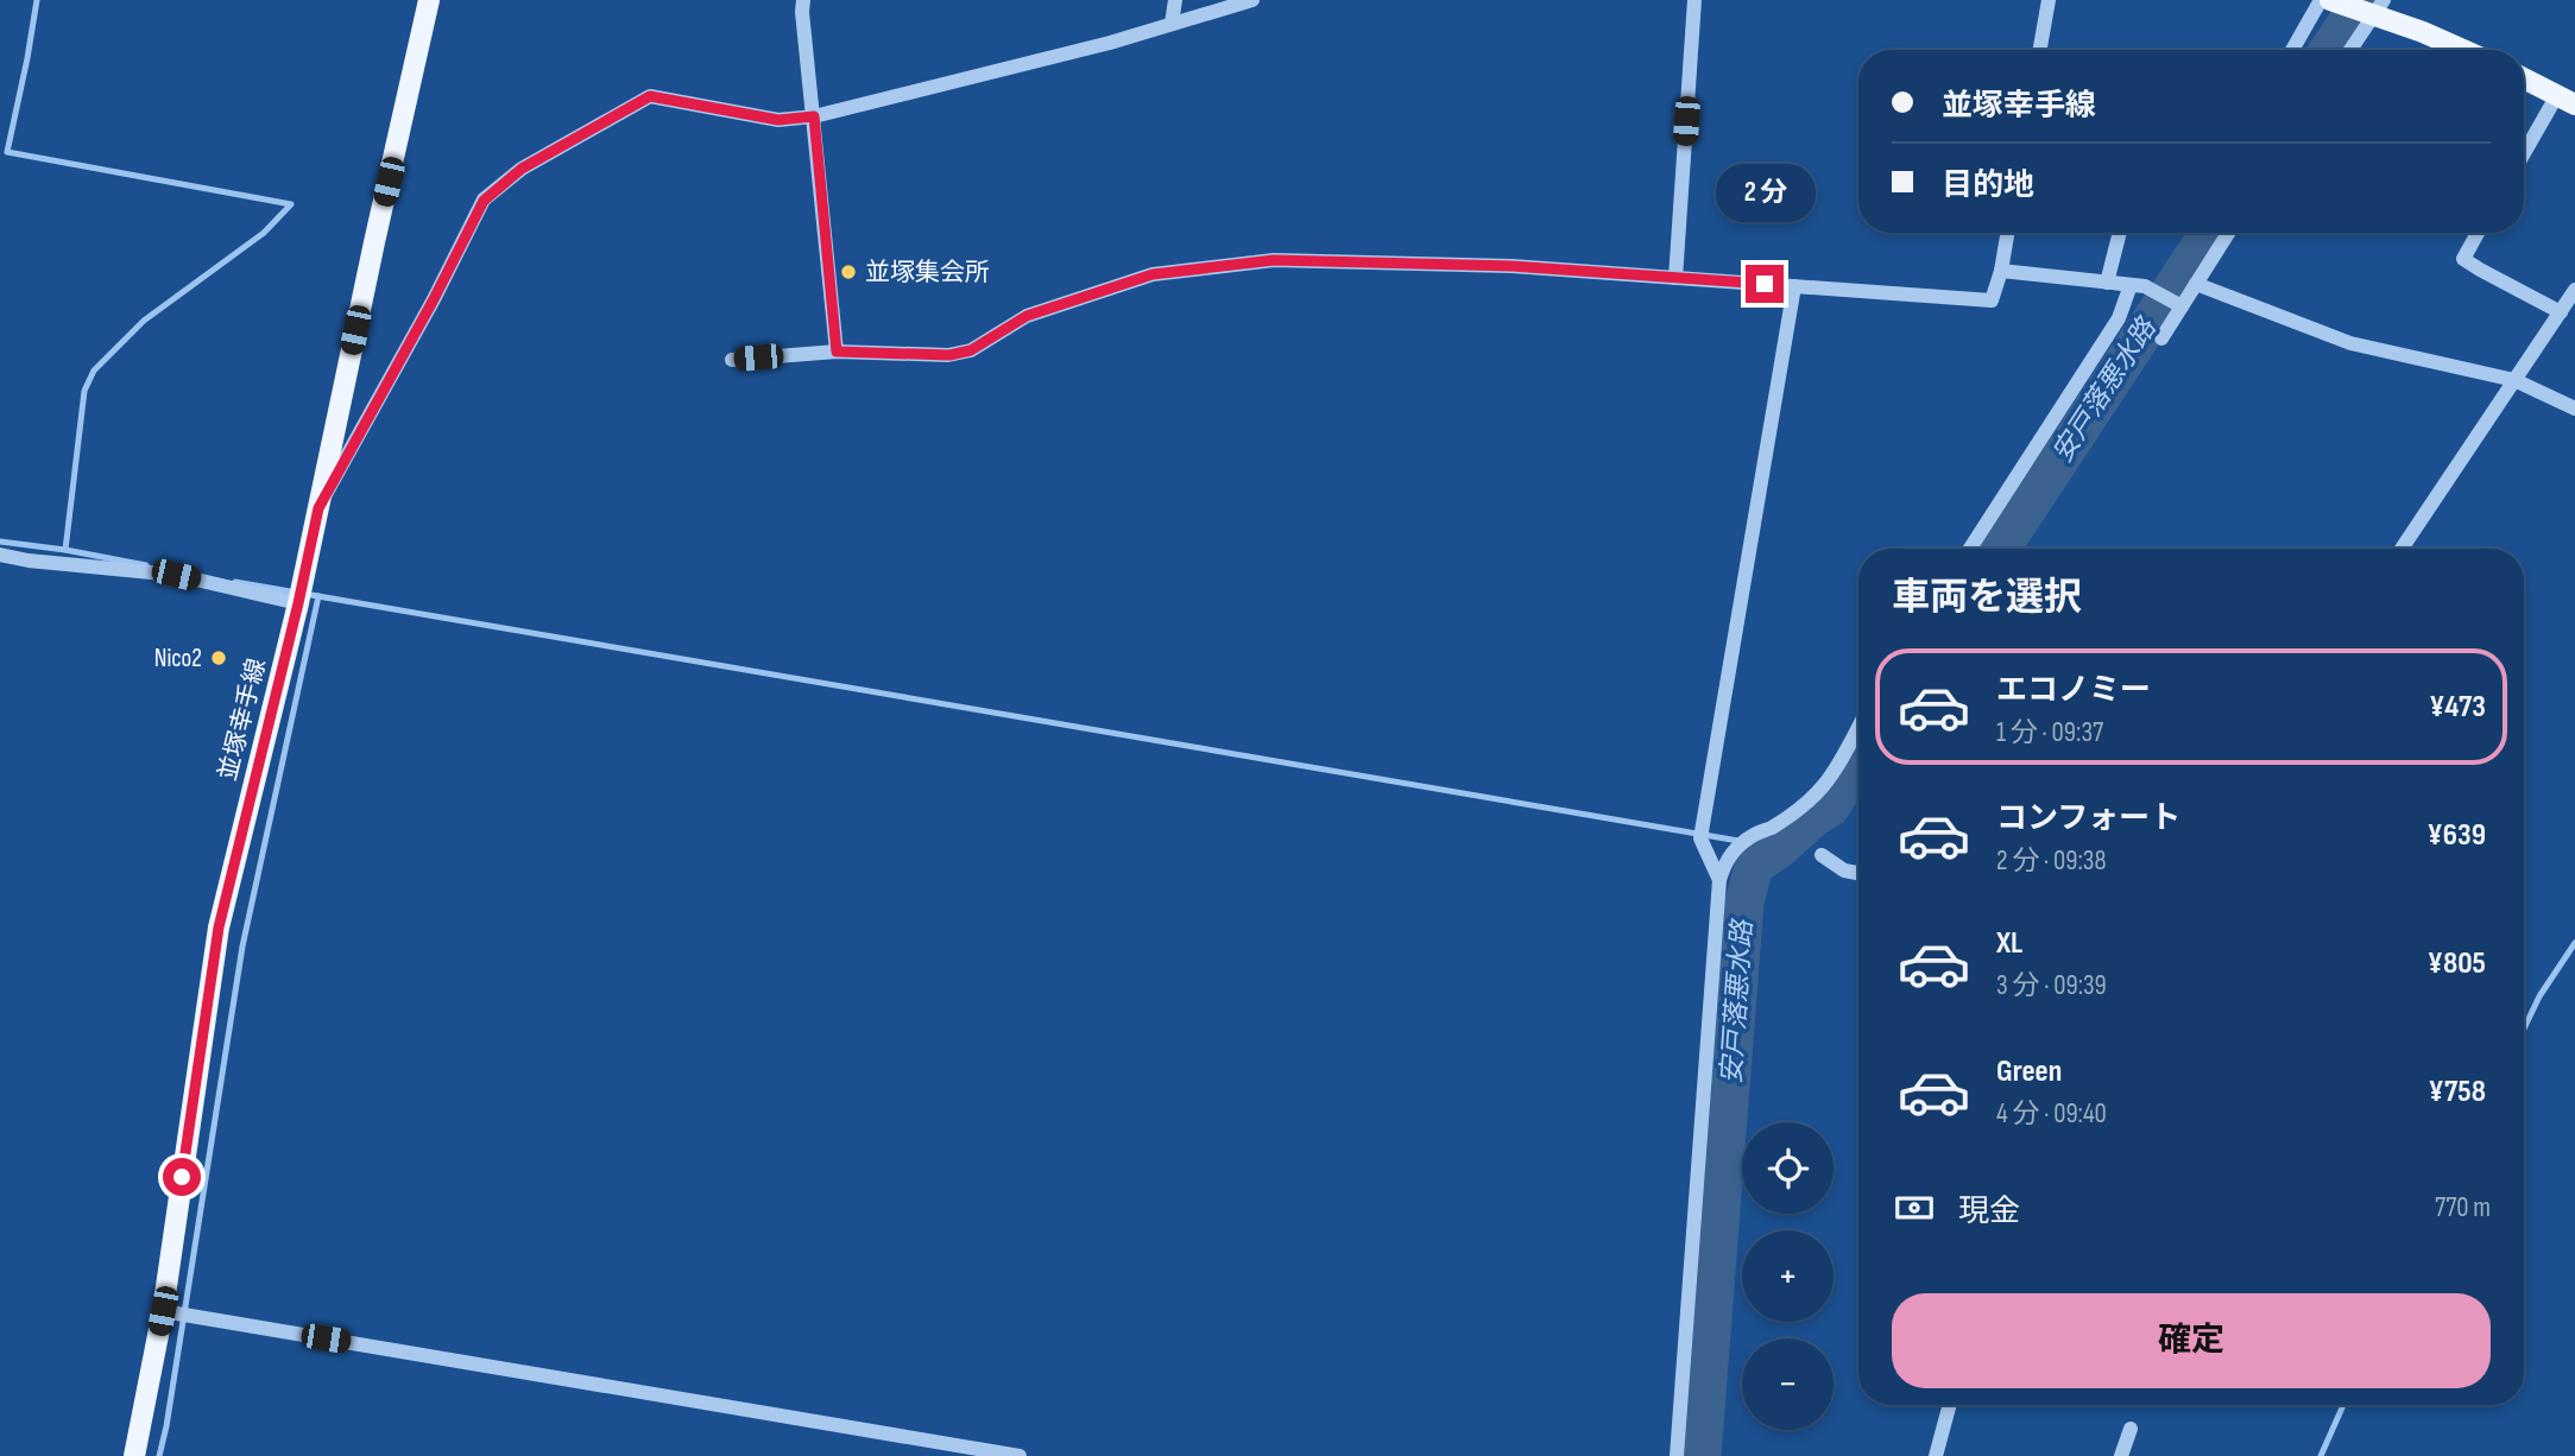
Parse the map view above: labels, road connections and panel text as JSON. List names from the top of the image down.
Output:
{
  "streets": {
    "main road": ["並塚幸手線"]
  },
  "water": ["安戸落悪水路"],
  "places": ["並塚集会所", "Nico2"],
  "page": {
    "banner": ["並塚幸手線", "目的地"],
    "bubble": "2 分",
    "heading": "車両を選択",
    "list": [
      {
        "name": "エコノミー",
        "note": "1 分 · 09:37",
        "value": "¥473"
      },
      {
        "name": "コンフォート",
        "note": "2 分 · 09:38",
        "value": "¥639"
      },
      {
        "name": "XL",
        "note": "3 分 · 09:39",
        "value": "¥805"
      },
      {
        "name": "Green",
        "note": "4 分 · 09:40",
        "value": "¥758"
      }
    ],
    "map_buttons": ["+", "−"],
    "pay": ["現金", "770 m"],
    "buttons": "確定"
  }
}
